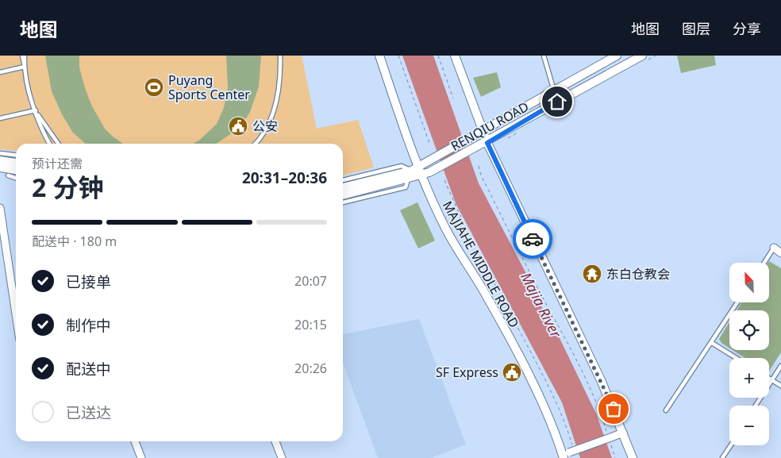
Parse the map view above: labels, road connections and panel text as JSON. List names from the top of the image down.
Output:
{
  "streets": {
    "street": ["RENQIU ROAD", "MAJIAHE MIDDLE ROAD"]
  },
  "crossings": [
    ["RENQIU ROAD", "MAJIAHE MIDDLE ROAD"]
  ],
  "water": ["Majia River"],
  "places": {
    "sports": ["Puyang Sports Center"],
    "public building": ["公安", "SF Express"],
    "temple": ["东白仓教会"]
  },
  "north": "top left",
  "page": {
    "header": "地图",
    "nav": ["地图", "图层", "分享"],
    "heading": ["2 分钟", "预计还需", "20:31–20:36"],
    "bar": "配送中 · 180 m",
    "list": [
      ["已接单", "20:07"],
      ["制作中", "20:15"],
      ["配送中", "20:26"],
      "已送达"
    ],
    "map_buttons": ["+", "−"]
  }
}
